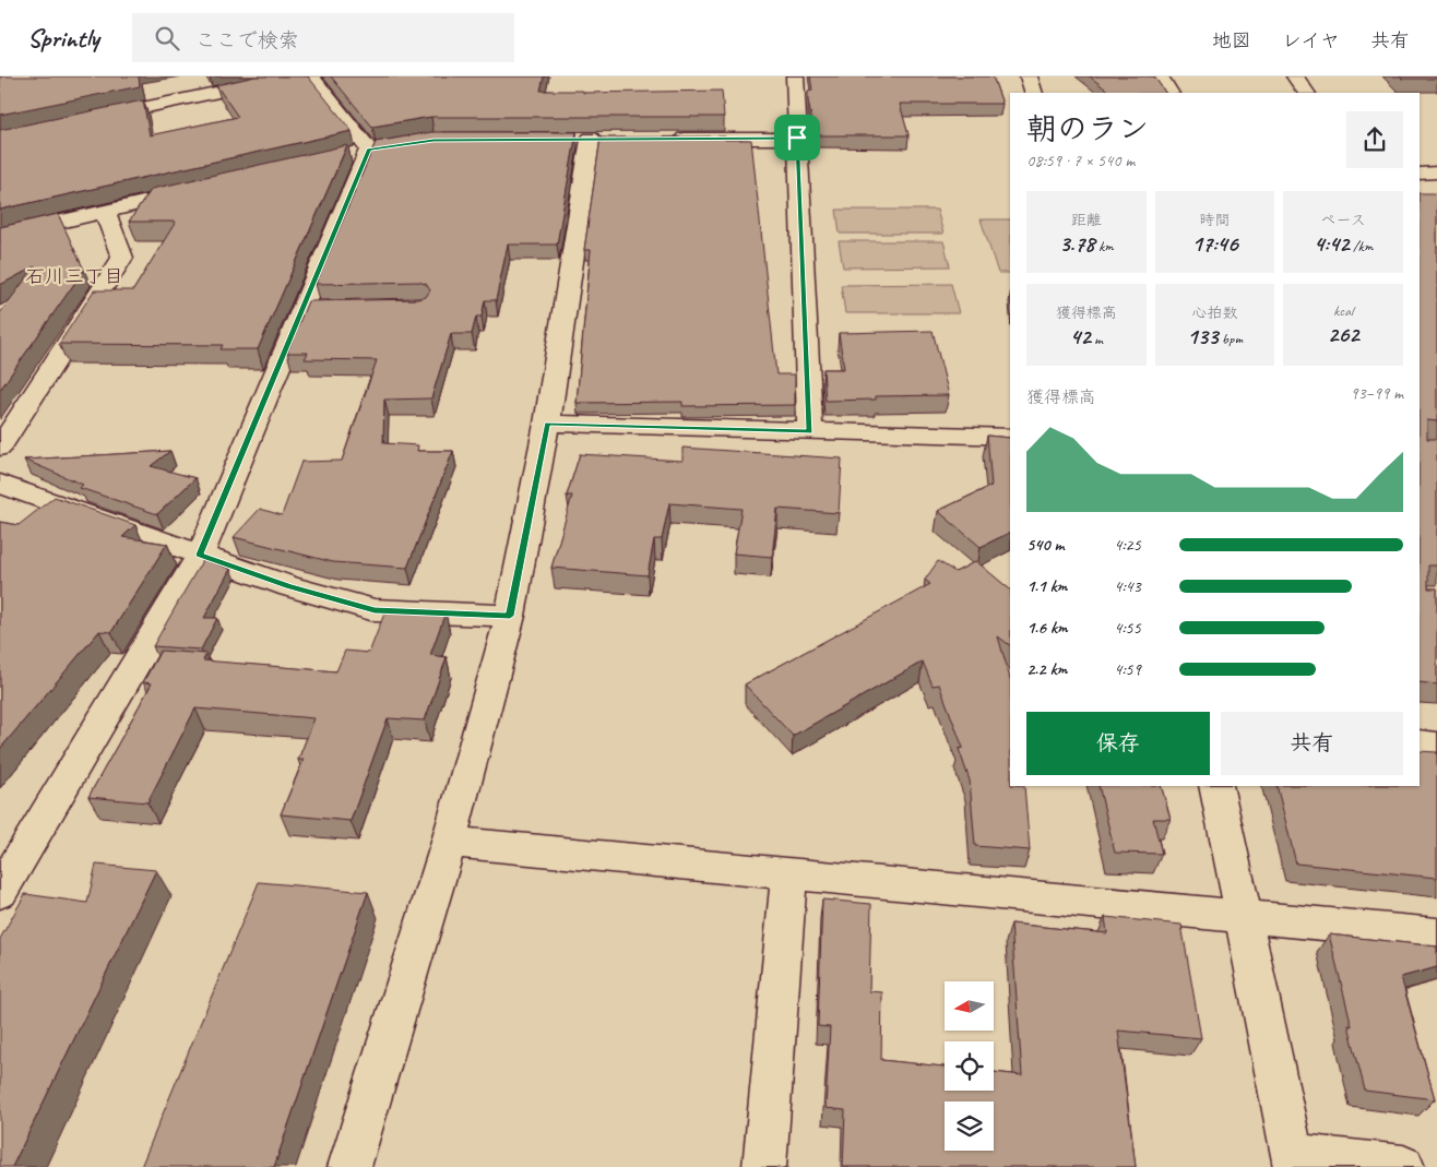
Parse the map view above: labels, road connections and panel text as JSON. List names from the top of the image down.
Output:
{
  "districts": ["石川三丁目"],
  "north": "left",
  "page": {
    "header": "Sprintly",
    "search": "ここで検索",
    "nav": ["地図", "レイヤ", "共有"],
    "heading": ["朝のラン", "08:59 · 7 × 540 m"],
    "stats": [
      ["距離", "3.78 km"],
      ["時間", "17:46"],
      ["ペース", "4:42 /km"],
      ["獲得標高", "42 m"],
      ["心拍数", "133 bpm"],
      ["kcal", "262"]
    ],
    "chart": ["獲得標高", "93–99 m"],
    "list": [
      {
        "name": "540 m",
        "note": "4:25"
      },
      {
        "name": "1.1 km",
        "note": "4:43"
      },
      {
        "name": "1.6 km",
        "note": "4:55"
      },
      {
        "name": "2.2 km",
        "note": "4:59"
      }
    ],
    "buttons": ["保存", "共有"]
  }
}
